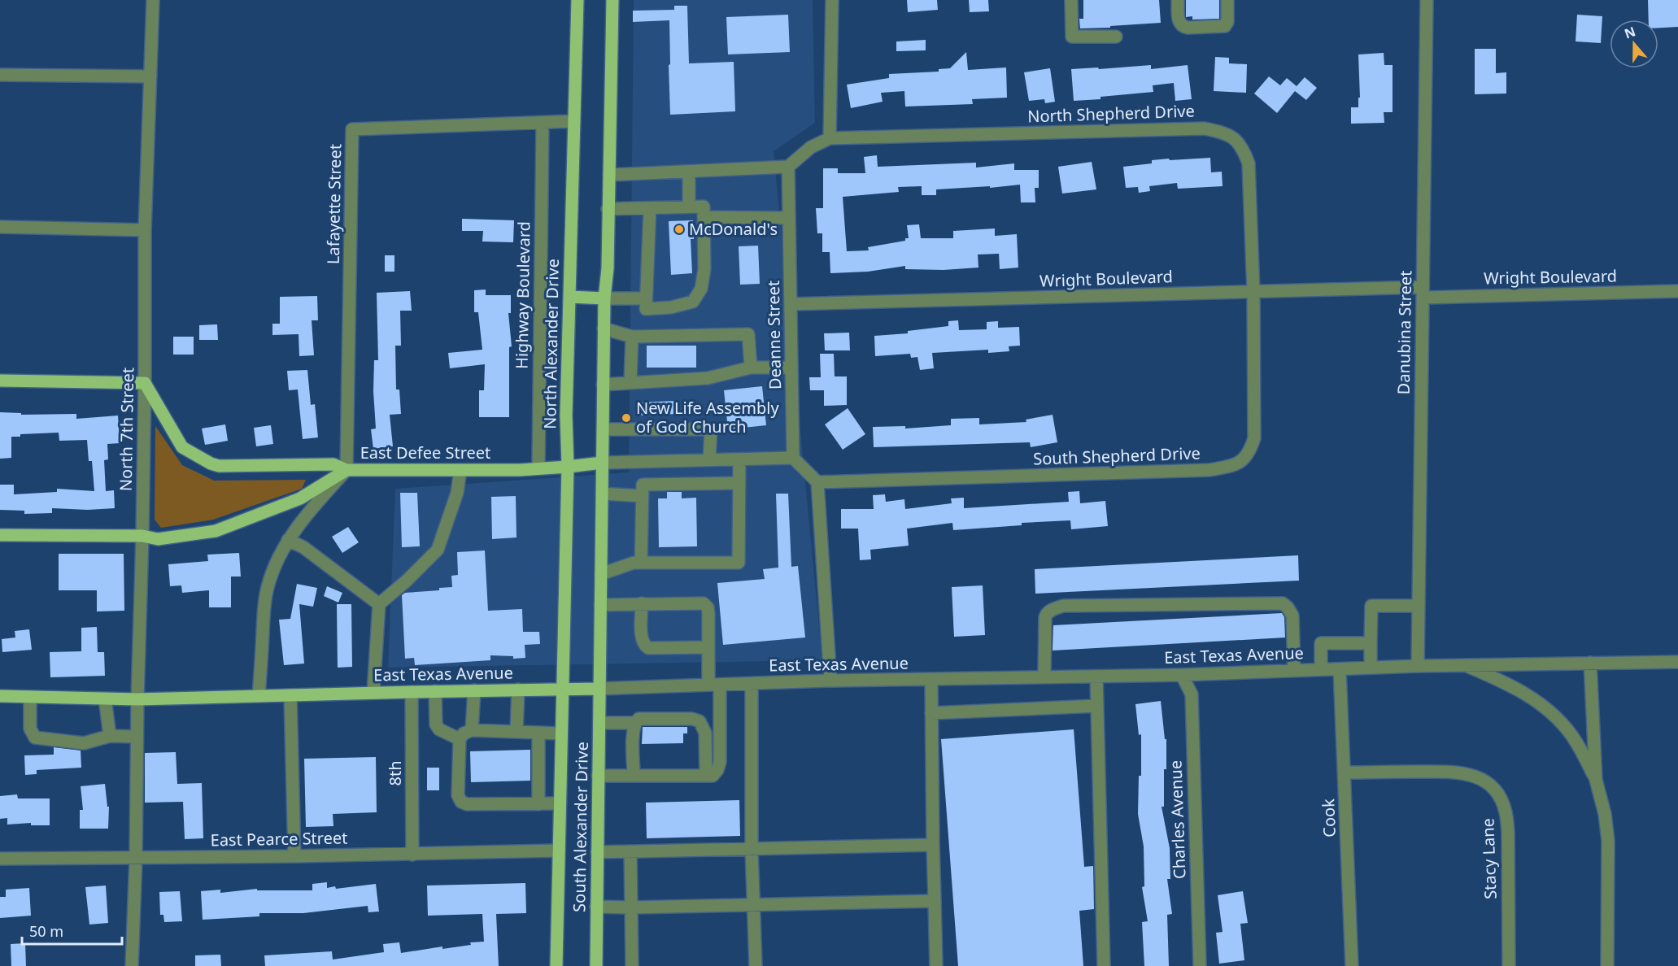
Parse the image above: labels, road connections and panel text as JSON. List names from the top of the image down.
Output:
{
  "streets": {
    "main road": [
      "North Alexander Drive",
      "East Defee Street",
      "East Texas Avenue",
      "South Alexander Drive"
    ],
    "street": [
      "North Shepherd Drive",
      "Lafayette Street",
      "Wright Boulevard",
      "Highway Boulevard",
      "Danubina Street",
      "Deanne Street",
      "North 7th Street",
      "South Shepherd Drive",
      "8th",
      "Cook",
      "Charles Avenue",
      "East Pearce Street",
      "Stacy Lane"
    ]
  },
  "crossings": [
    ["North Shepherd Drive", "Wright Boulevard"],
    ["North Shepherd Drive", "South Shepherd Drive"],
    ["Lafayette Street", "Highway Boulevard"],
    ["Lafayette Street", "East Defee Street"],
    ["Wright Boulevard", "Danubina Street"],
    ["Wright Boulevard", "Deanne Street"],
    ["Wright Boulevard", "South Shepherd Drive"],
    ["Highway Boulevard", "East Defee Street"],
    ["Danubina Street", "East Texas Avenue"],
    ["North Alexander Drive", "East Defee Street"],
    ["North Alexander Drive", "East Texas Avenue"],
    ["North Alexander Drive", "South Alexander Drive"],
    ["North 7th Street", "East Defee Street"],
    ["North 7th Street", "East Texas Avenue"],
    ["North 7th Street", "East Pearce Street"],
    ["East Texas Avenue", "8th"],
    ["East Texas Avenue", "Cook"],
    ["East Texas Avenue", "Charles Avenue"],
    ["East Texas Avenue", "South Alexander Drive"],
    ["8th", "East Pearce Street"],
    ["Cook", "Stacy Lane"],
    ["South Alexander Drive", "East Pearce Street"]
  ],
  "places": ["McDonald's", "New Life Assembly of God Church"],
  "scale_bar": "50 m",
  "north": "top"
}
